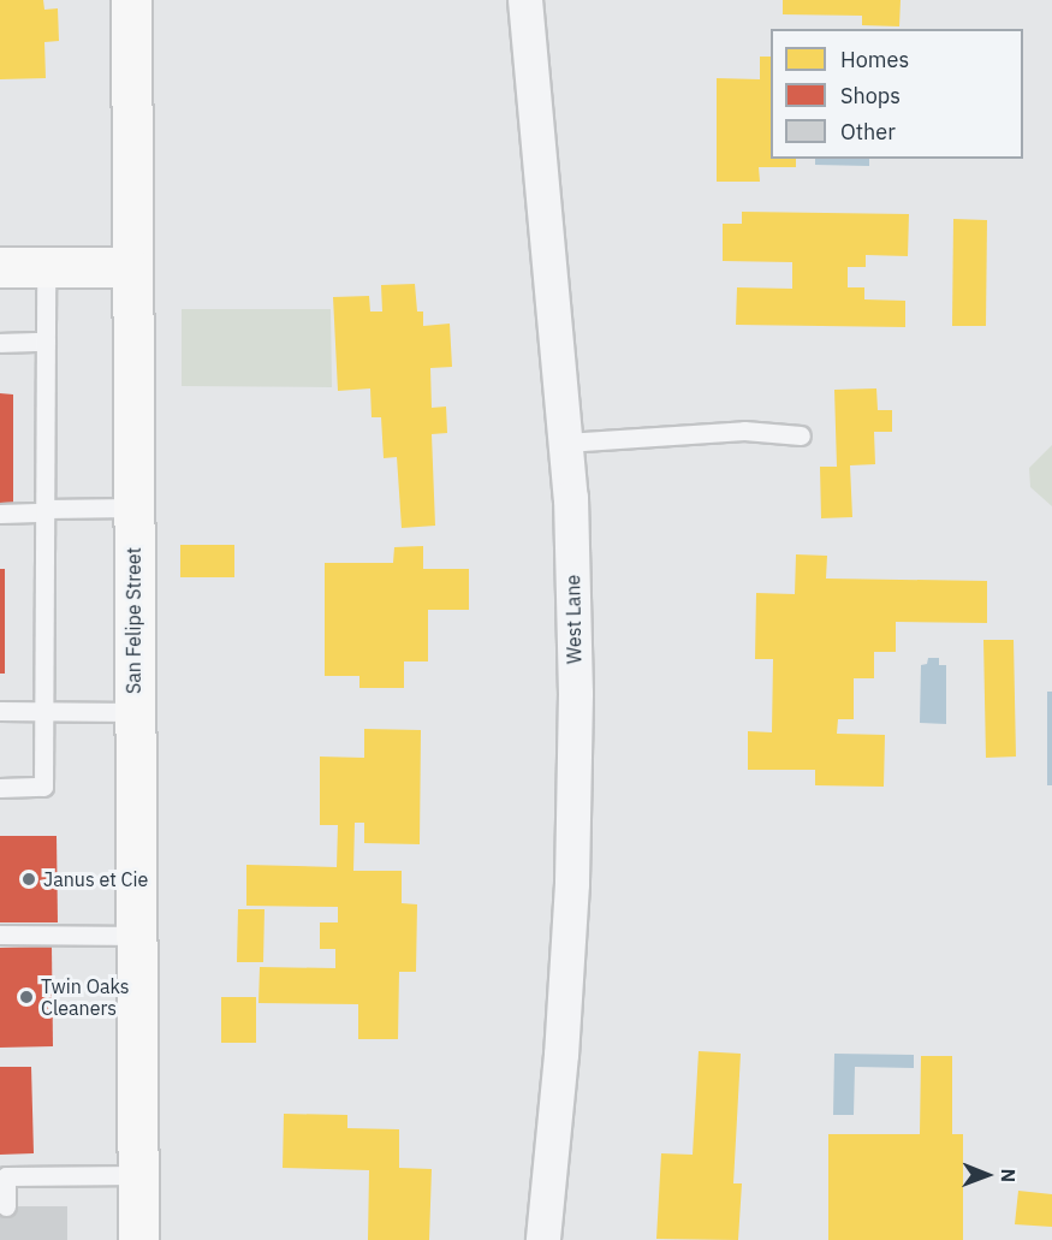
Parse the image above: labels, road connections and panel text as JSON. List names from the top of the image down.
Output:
{
  "streets": {
    "main road": ["San Felipe Street"],
    "street": ["West Lane"]
  },
  "places": ["Janus et Cie", "Twin Oaks Cleaners"],
  "legend": ["Homes", "Shops", "Other"],
  "north": "right"
}
